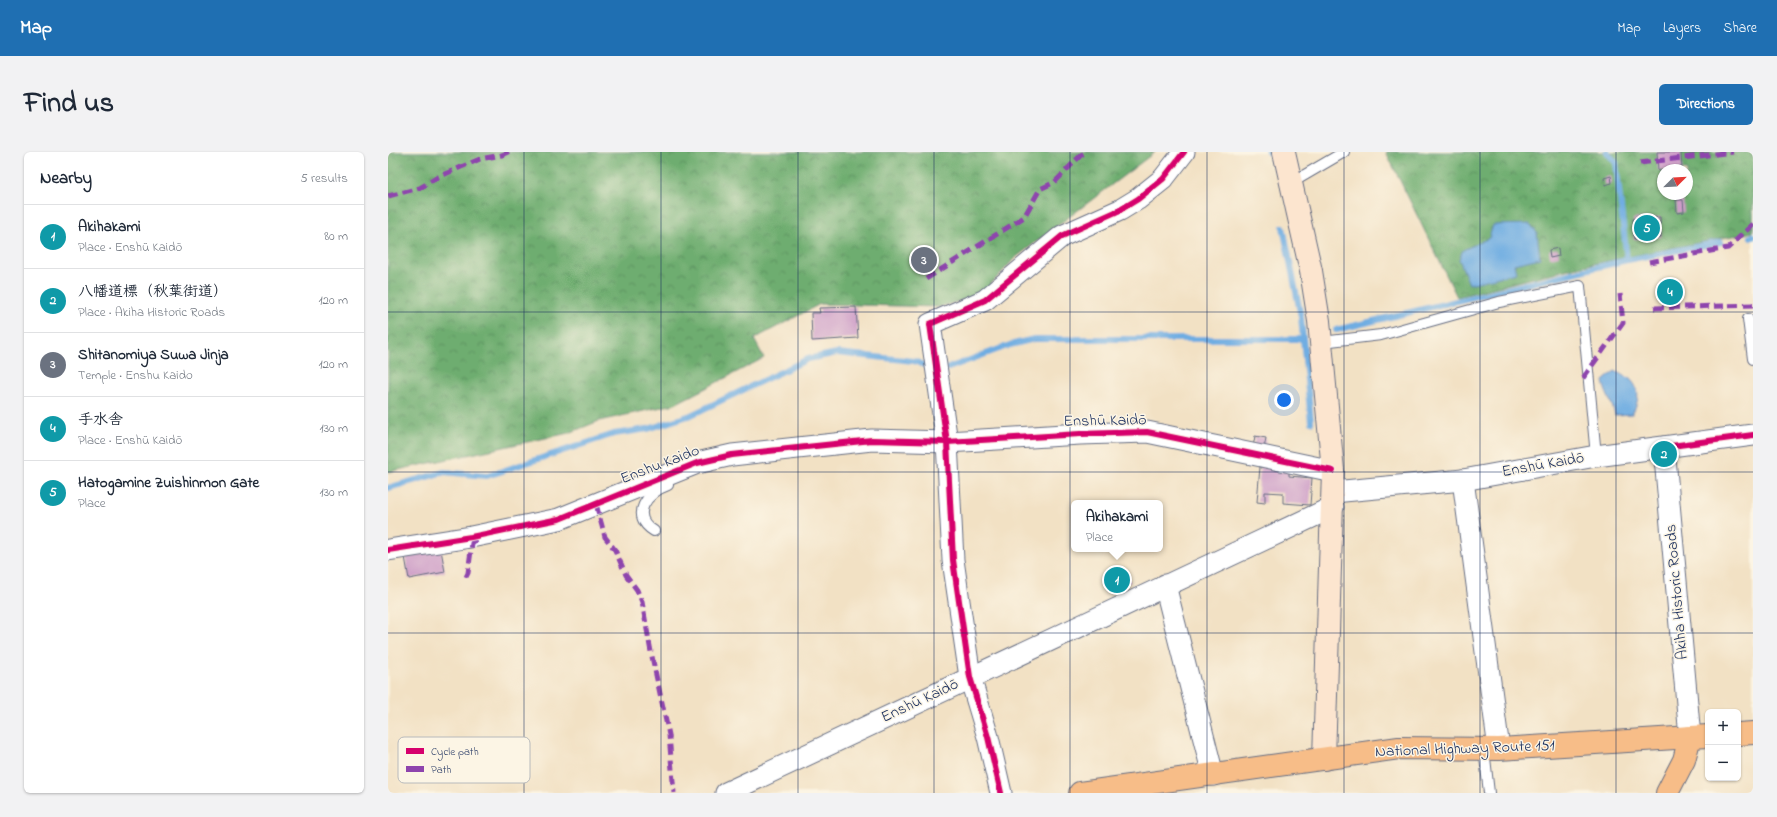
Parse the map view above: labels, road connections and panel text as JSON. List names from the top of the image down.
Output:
{
  "streets": {
    "highway": ["National Highway Route 151"],
    "street": ["Enshū Kaidō", "Enshu Kaido", "Akiha Historic Roads"]
  },
  "crossings": [
    ["Enshū Kaidō", "Enshu Kaido"],
    ["Enshū Kaidō", "Akiha Historic Roads"],
    ["Akiha Historic Roads", "National Highway Route 151"]
  ],
  "legend": ["Cycle path", "Path"],
  "north": "top right",
  "page": {
    "header": "Map",
    "nav": ["Map", "Layers", "Share"],
    "title": "Find us",
    "buttons": "Directions",
    "heading": ["Nearby", "5 results"],
    "list": [
      {
        "mark": "1",
        "name": "Akihakami",
        "note": "Place · Enshū Kaidō",
        "value": "80 m"
      },
      {
        "mark": "2",
        "name": "八幡道標（秋葉街道）",
        "note": "Place · Akiha Historic Roads",
        "value": "120 m"
      },
      {
        "mark": "3",
        "name": "Shitanomiya Suwa Jinja",
        "note": "Temple · Enshu Kaido",
        "value": "120 m"
      },
      {
        "mark": "4",
        "name": "手水舎",
        "note": "Place · Enshū Kaidō",
        "value": "130 m"
      },
      {
        "mark": "5",
        "name": "Hatogamine Zuishinmon Gate",
        "note": "Place",
        "value": "130 m"
      }
    ],
    "pins": [
      "5",
      "3",
      "4",
      "2",
      "1"
    ],
    "popup": ["Akihakami", "Place"],
    "map_buttons": ["+", "−"]
  }
}
